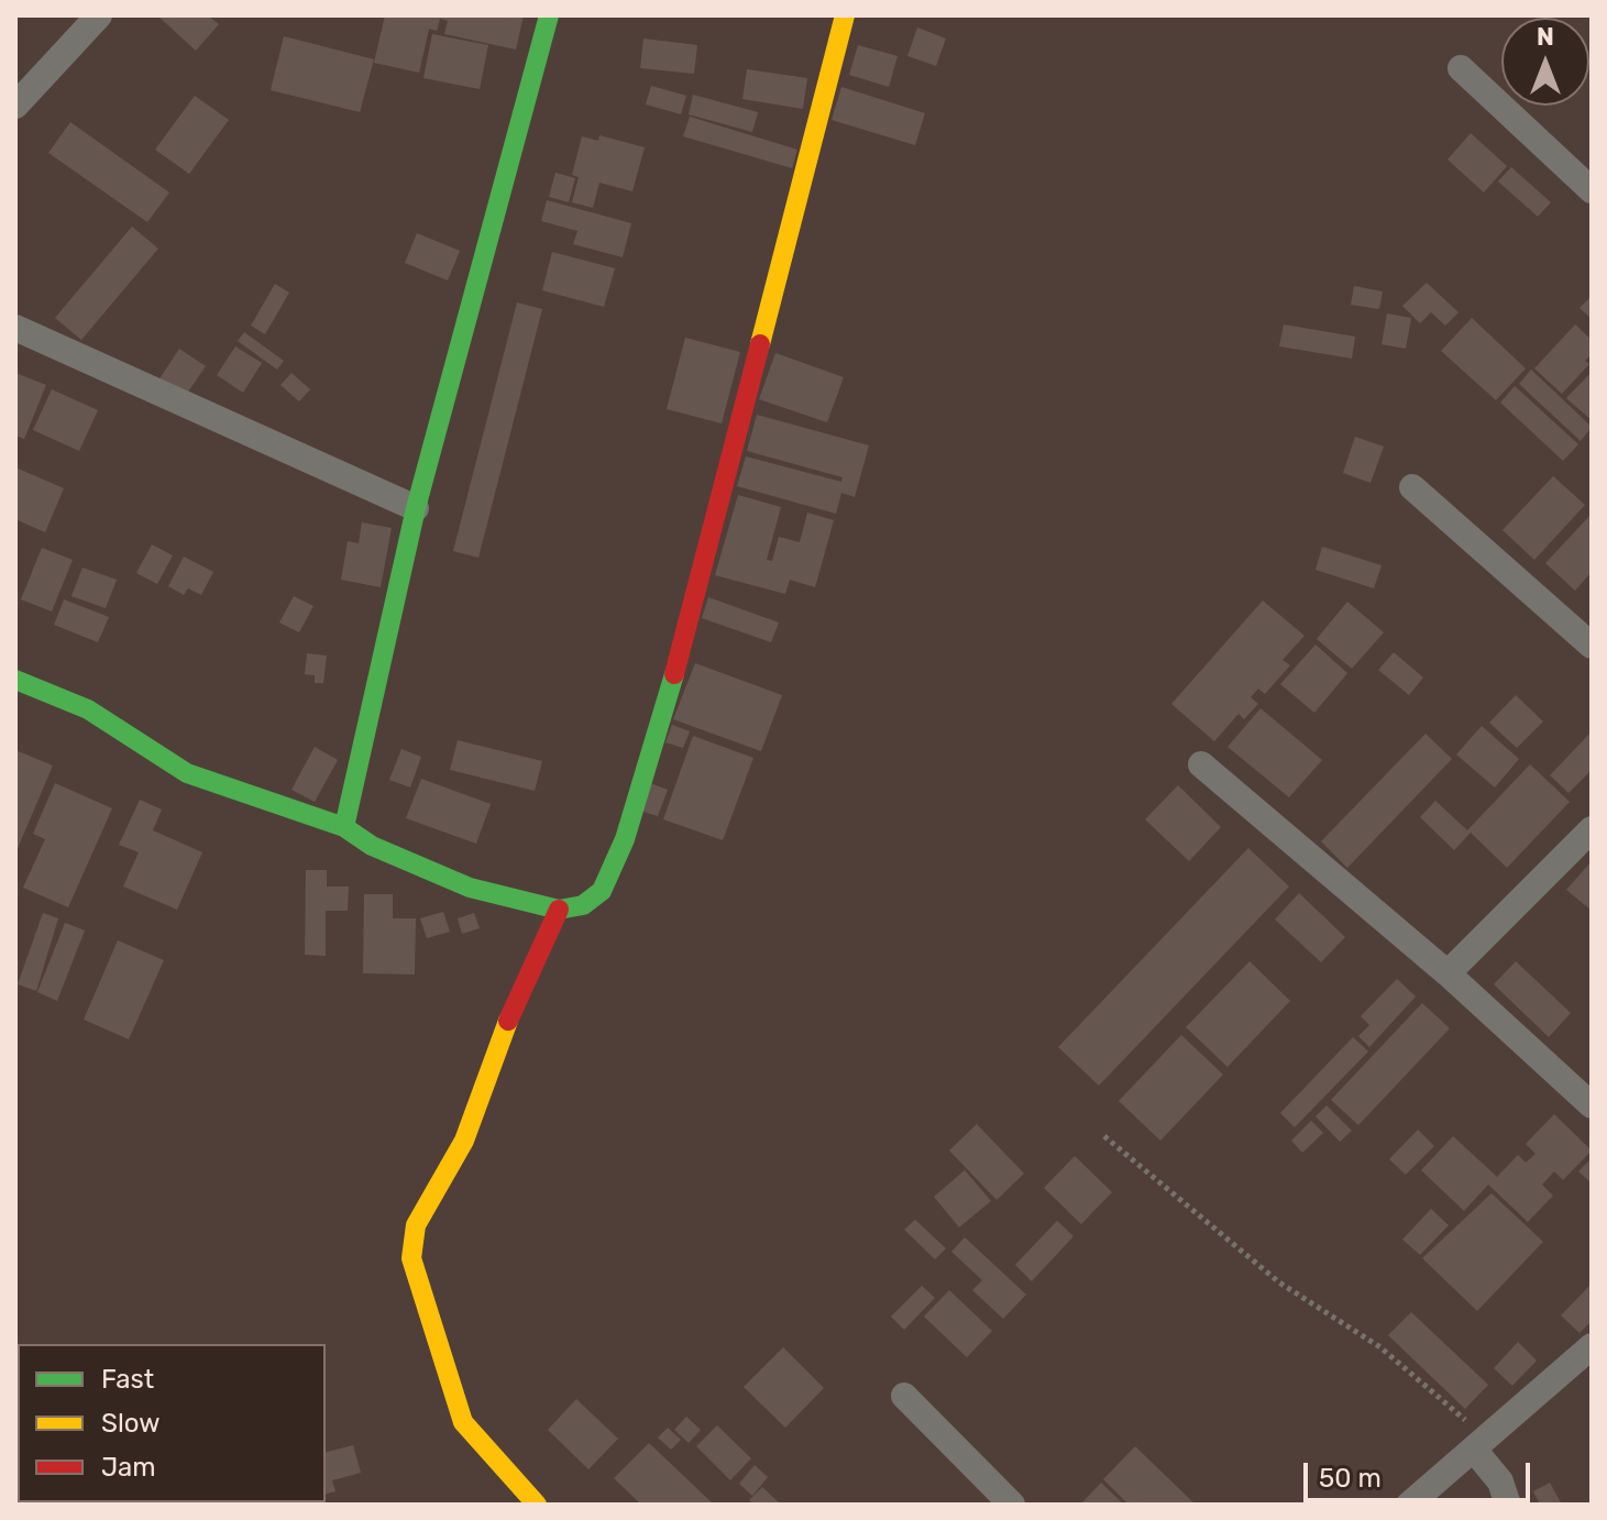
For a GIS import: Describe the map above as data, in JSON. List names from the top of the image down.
{
  "legend": ["Fast", "Slow", "Jam"],
  "scale_bar": "50 m",
  "north": "top"
}
